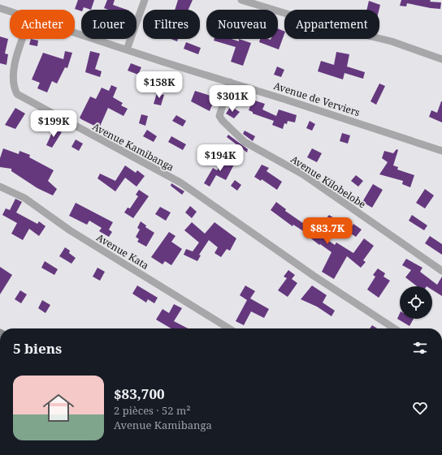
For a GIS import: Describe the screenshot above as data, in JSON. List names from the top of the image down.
{
  "streets": {
    "street": [
      "Avenue de Verviers",
      "Avenue Kamibanga",
      "Avenue Kilobelobe",
      "Avenue Kata"
    ]
  },
  "crossings": [
    ["Avenue de Verviers", "Avenue Kilobelobe"]
  ],
  "page": {
    "chip": [
      "Acheter",
      "Louer",
      "Filtres",
      "Nouveau",
      "Appartement"
    ],
    "price": [
      "$158K",
      "$301K",
      "$199K",
      "$194K",
      "$83.7K"
    ],
    "heading": "5 biens",
    "list": [
      {
        "name": "$83,700",
        "note": "2 pièces · 52 m² · Avenue Kamibanga"
      }
    ]
  }
}
